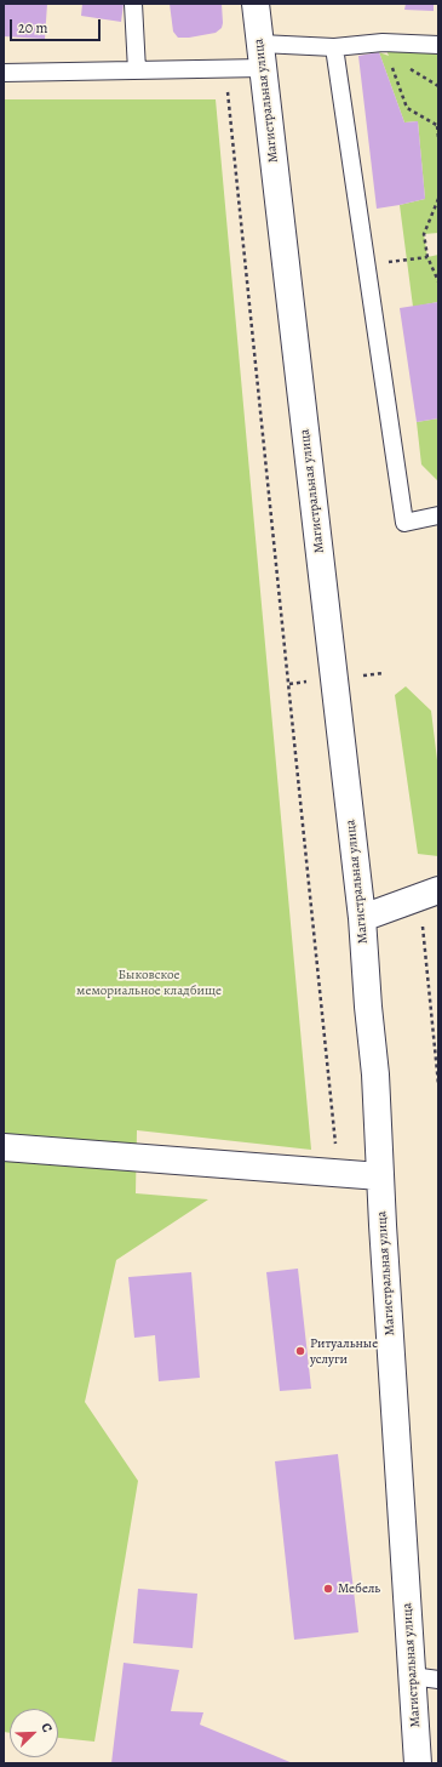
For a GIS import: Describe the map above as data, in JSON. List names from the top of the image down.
{
  "streets": {
    "street": ["Магистральная улица"]
  },
  "parks": ["Быковское мемориальное кладбище"],
  "places": ["Ритуальные услуги", "Мебель"],
  "scale_bar": "20 m",
  "north": "top right"
}
